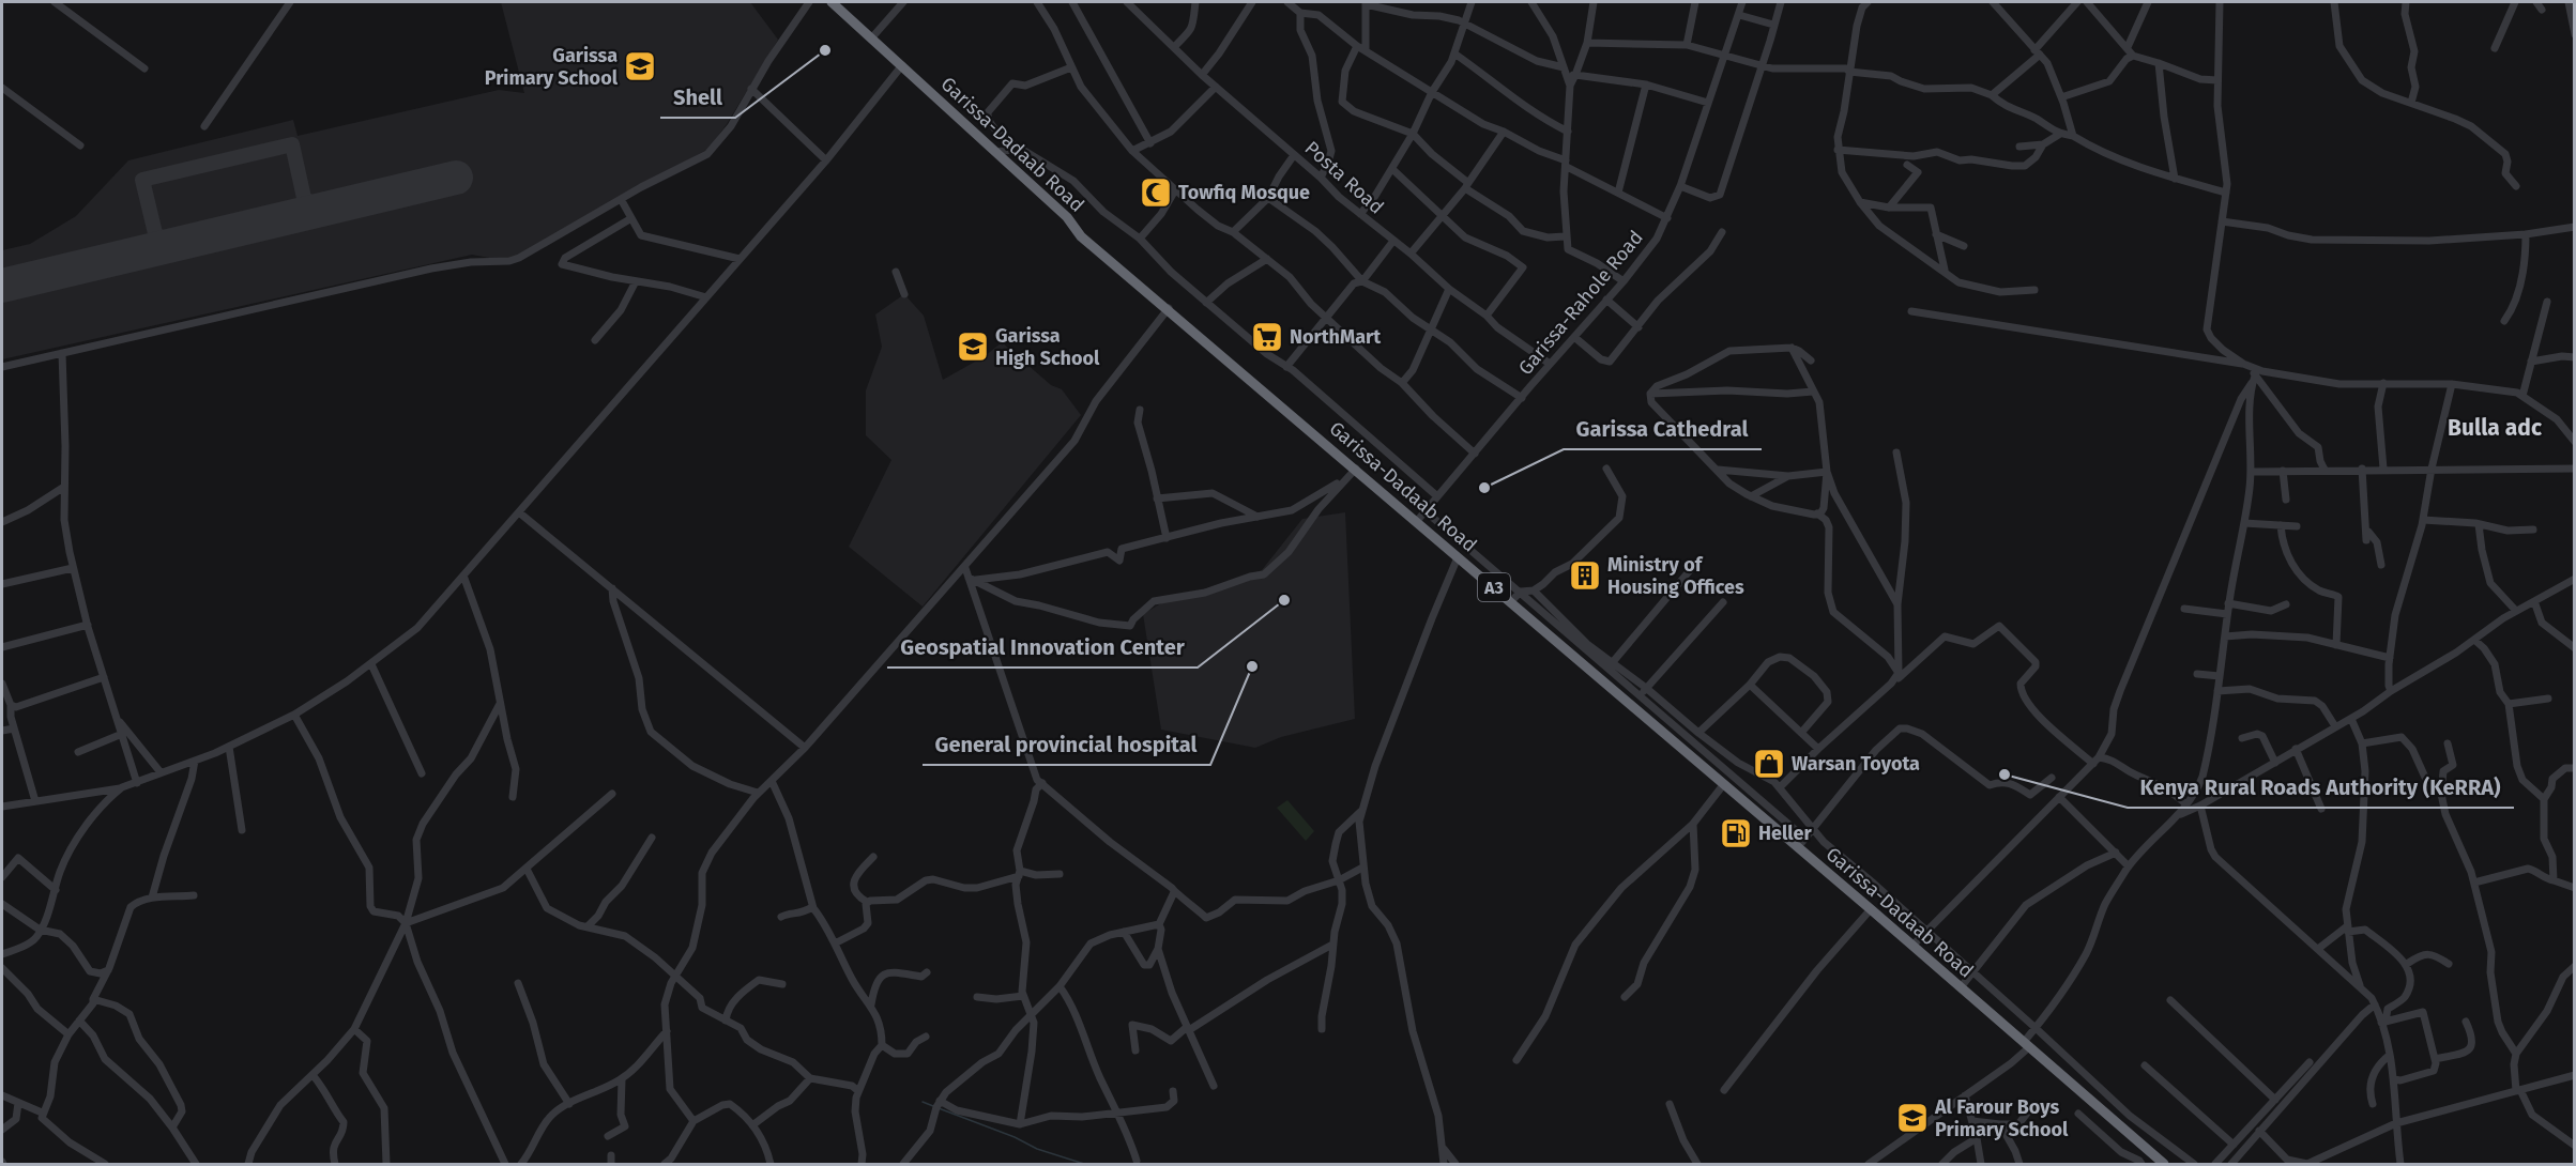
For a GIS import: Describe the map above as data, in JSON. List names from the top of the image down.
{
  "streets": {
    "highway": ["Garissa-Dadaab Road", "A3"],
    "street": ["Posta Road", "Garissa-Rahole Road"]
  },
  "crossings": [
    ["Garissa-Dadaab Road", "Garissa-Rahole Road"],
    ["Posta Road", "Garissa-Rahole Road"]
  ],
  "districts": ["Bulla adc"],
  "places": {
    "other": [
      "Shell",
      "Garissa Cathedral",
      "Geospatial Innovation Center",
      "General provincial hospital",
      "Kenya Rural Roads Authority (KeRRA)"
    ],
    "school or university": ["Garissa Primary School", "Garissa High School", "Al Farour Boys Primary School"],
    "mosque": ["Towfiq Mosque"],
    "supermarket": ["NorthMart"],
    "building": ["Ministry of Housing Offices"],
    "shop": ["Warsan Toyota"],
    "fuel station": ["Heller"]
  }
}
